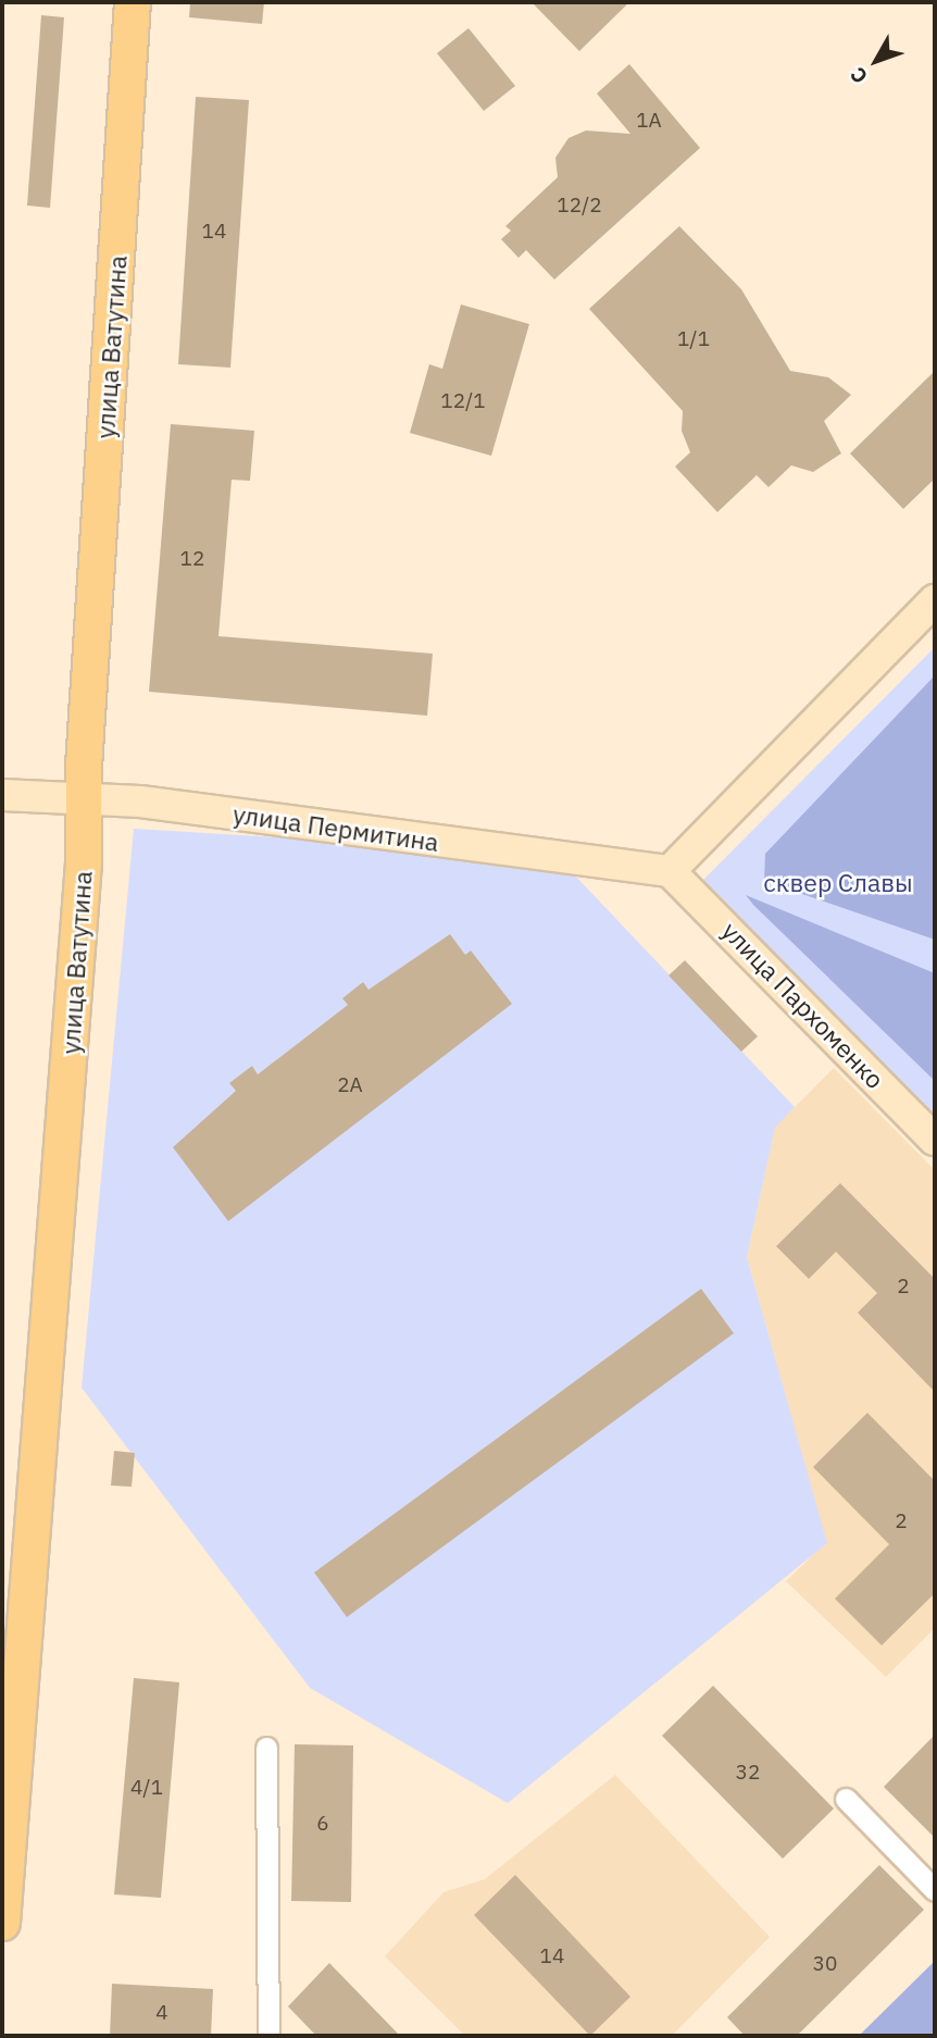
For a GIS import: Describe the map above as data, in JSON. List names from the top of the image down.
{
  "streets": {
    "main road": ["улица Ватутина"],
    "street": ["улица Пермитина", "улица Пархоменко"]
  },
  "crossings": [
    ["улица Ватутина", "улица Пермитина"],
    ["улица Пермитина", "улица Пархоменко"]
  ],
  "parks": ["сквер Славы"],
  "house_numbers": [
    "1А",
    "12/2",
    "14",
    "1/1",
    "12/1",
    "12",
    "2А",
    "2",
    "2",
    "32",
    "4/1",
    "6",
    "14",
    "30",
    "4"
  ],
  "north": "bottom left"
}
